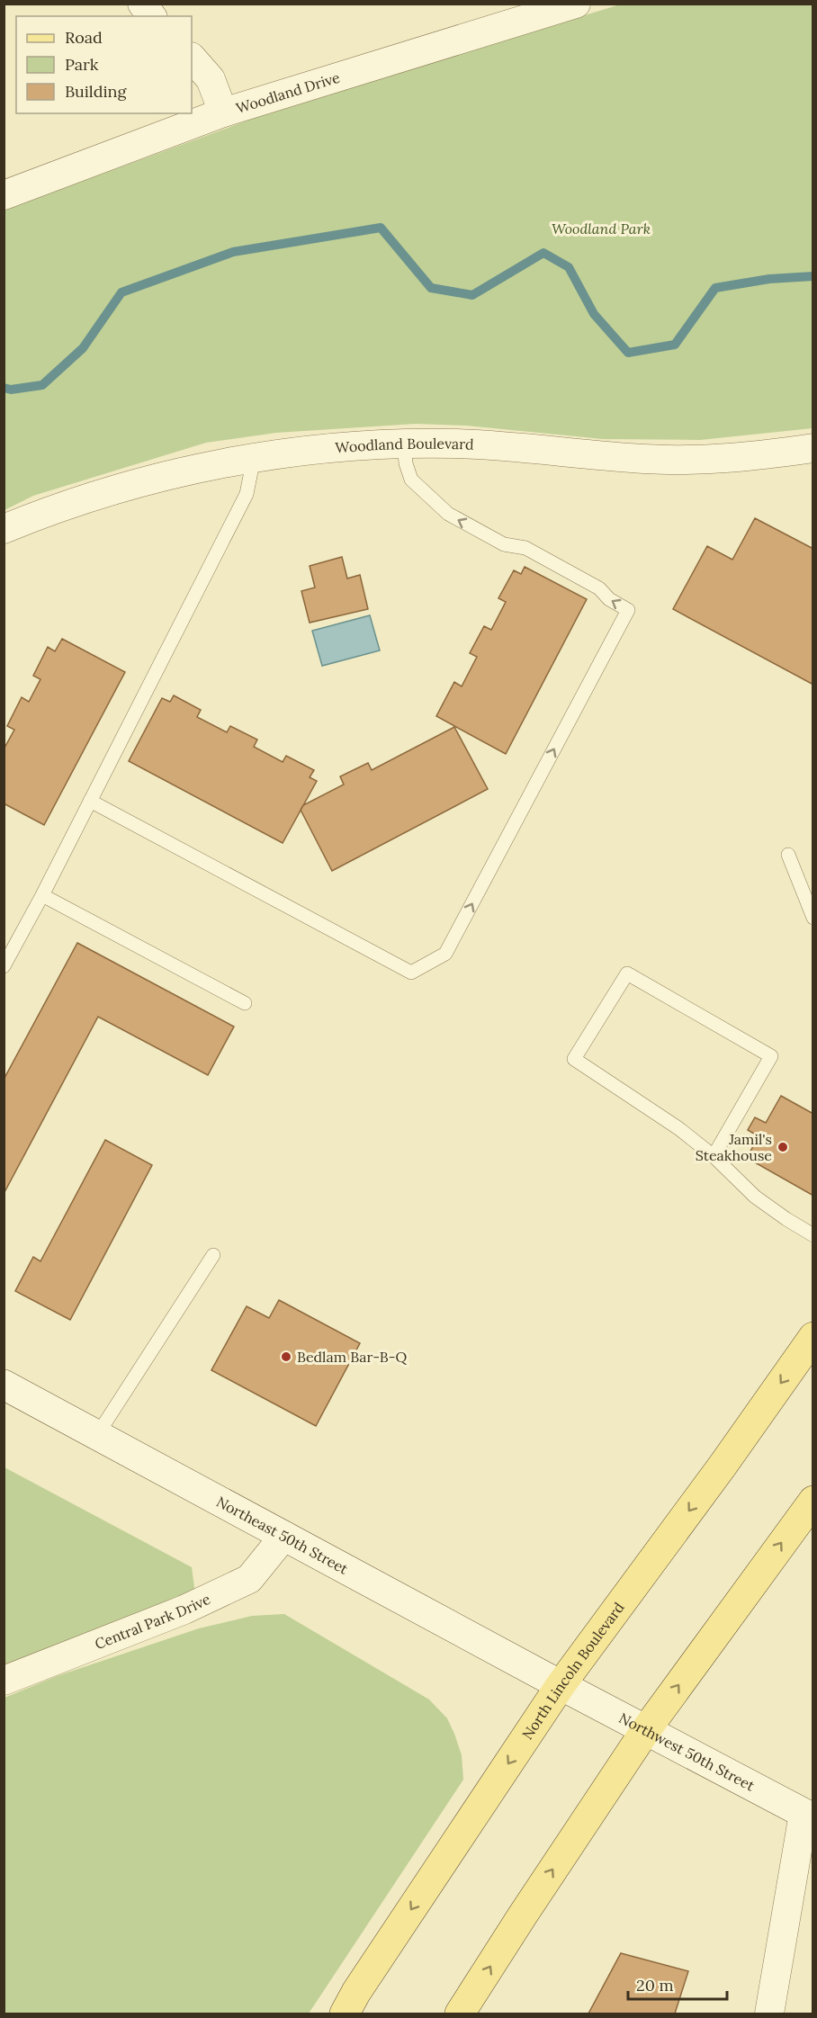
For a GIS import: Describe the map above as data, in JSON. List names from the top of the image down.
{
  "streets": {
    "main road": ["Northeast 50th Street", "North Lincoln Boulevard", "Northwest 50th Street"],
    "street": ["Woodland Drive", "Woodland Boulevard", "Central Park Drive"]
  },
  "crossings": [
    ["Northeast 50th Street", "Central Park Drive"],
    ["Northeast 50th Street", "North Lincoln Boulevard"],
    ["Northeast 50th Street", "Northwest 50th Street"],
    ["North Lincoln Boulevard", "Northwest 50th Street"]
  ],
  "parks": ["Woodland Park"],
  "places": ["Jamil's Steakhouse", "Bedlam Bar-B-Q"],
  "legend": ["Road", "Park", "Building"],
  "scale_bar": "20 m"
}
